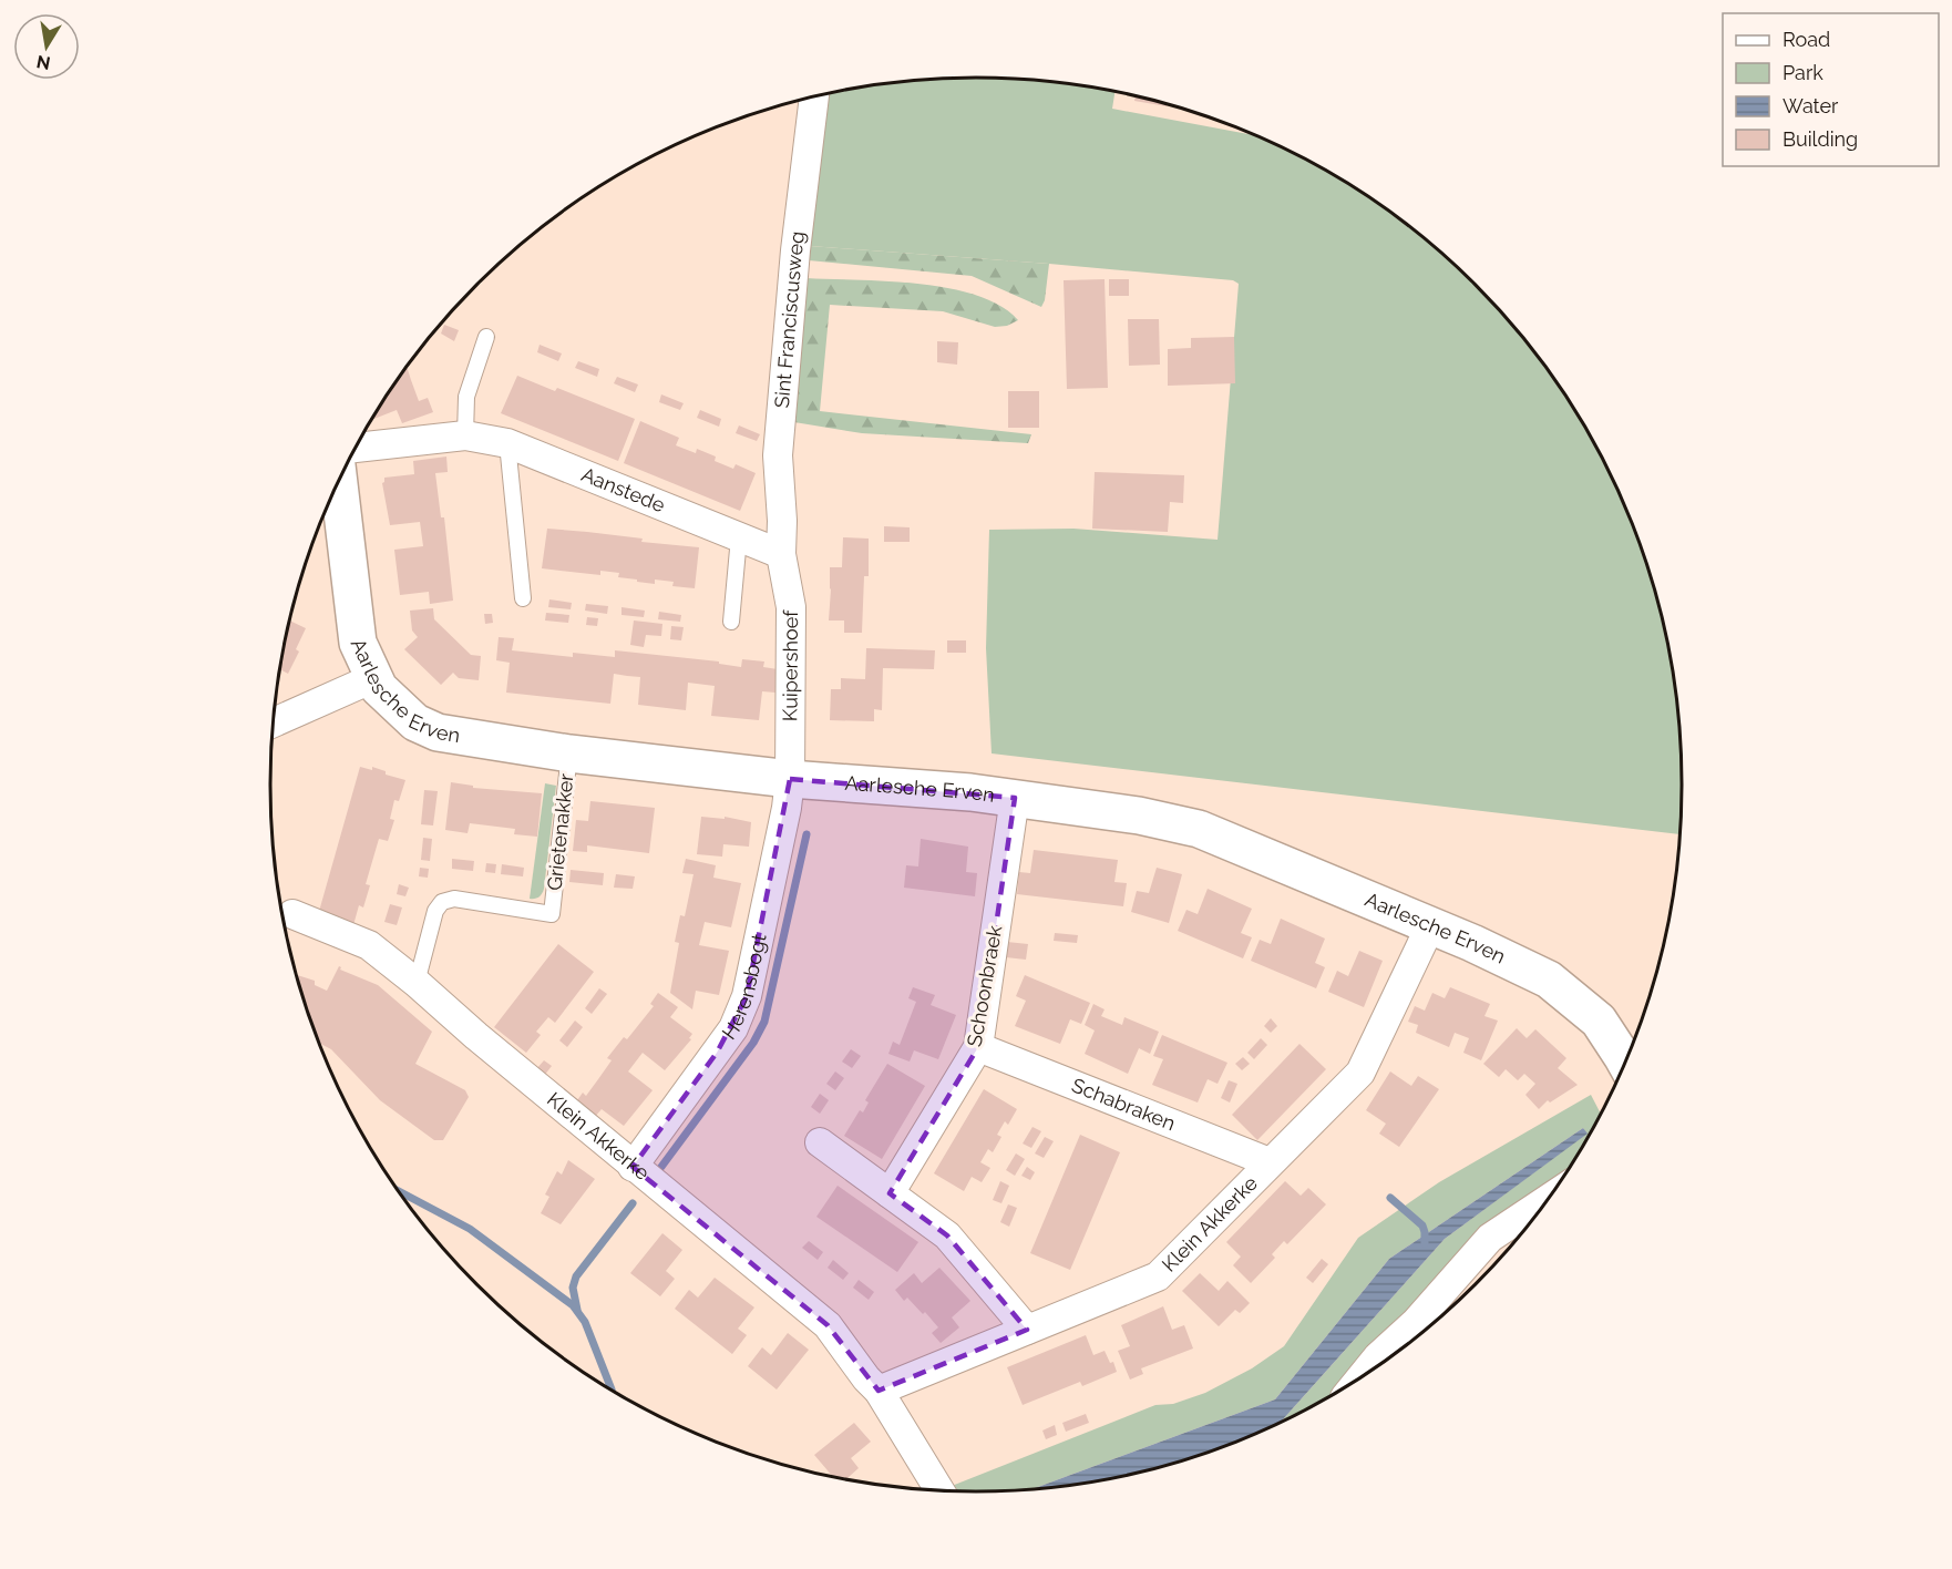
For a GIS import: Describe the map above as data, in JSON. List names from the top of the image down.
{
  "streets": {
    "street": [
      "Sint Franciscusweg",
      "Aanstede",
      "Kuipershoef",
      "Aarlesche Erven",
      "Herensbogt",
      "Schoonbraek",
      "Schabraken",
      "Klein Akkerke"
    ],
    "lane": ["Grietenakker"]
  },
  "crossings": [
    ["Sint Franciscusweg", "Aanstede"],
    ["Sint Franciscusweg", "Kuipershoef"],
    ["Aanstede", "Kuipershoef"],
    ["Kuipershoef", "Aarlesche Erven"],
    ["Kuipershoef", "Herensbogt"],
    ["Aarlesche Erven", "Grietenakker"],
    ["Aarlesche Erven", "Herensbogt"],
    ["Aarlesche Erven", "Schoonbraek"],
    ["Aarlesche Erven", "Klein Akkerke"],
    ["Grietenakker", "Klein Akkerke"],
    ["Herensbogt", "Klein Akkerke"],
    ["Schoonbraek", "Schabraken"],
    ["Schabraken", "Klein Akkerke"]
  ],
  "legend": [
    "Road",
    "Park",
    "Water",
    "Building"
  ],
  "north": "bottom"
}
